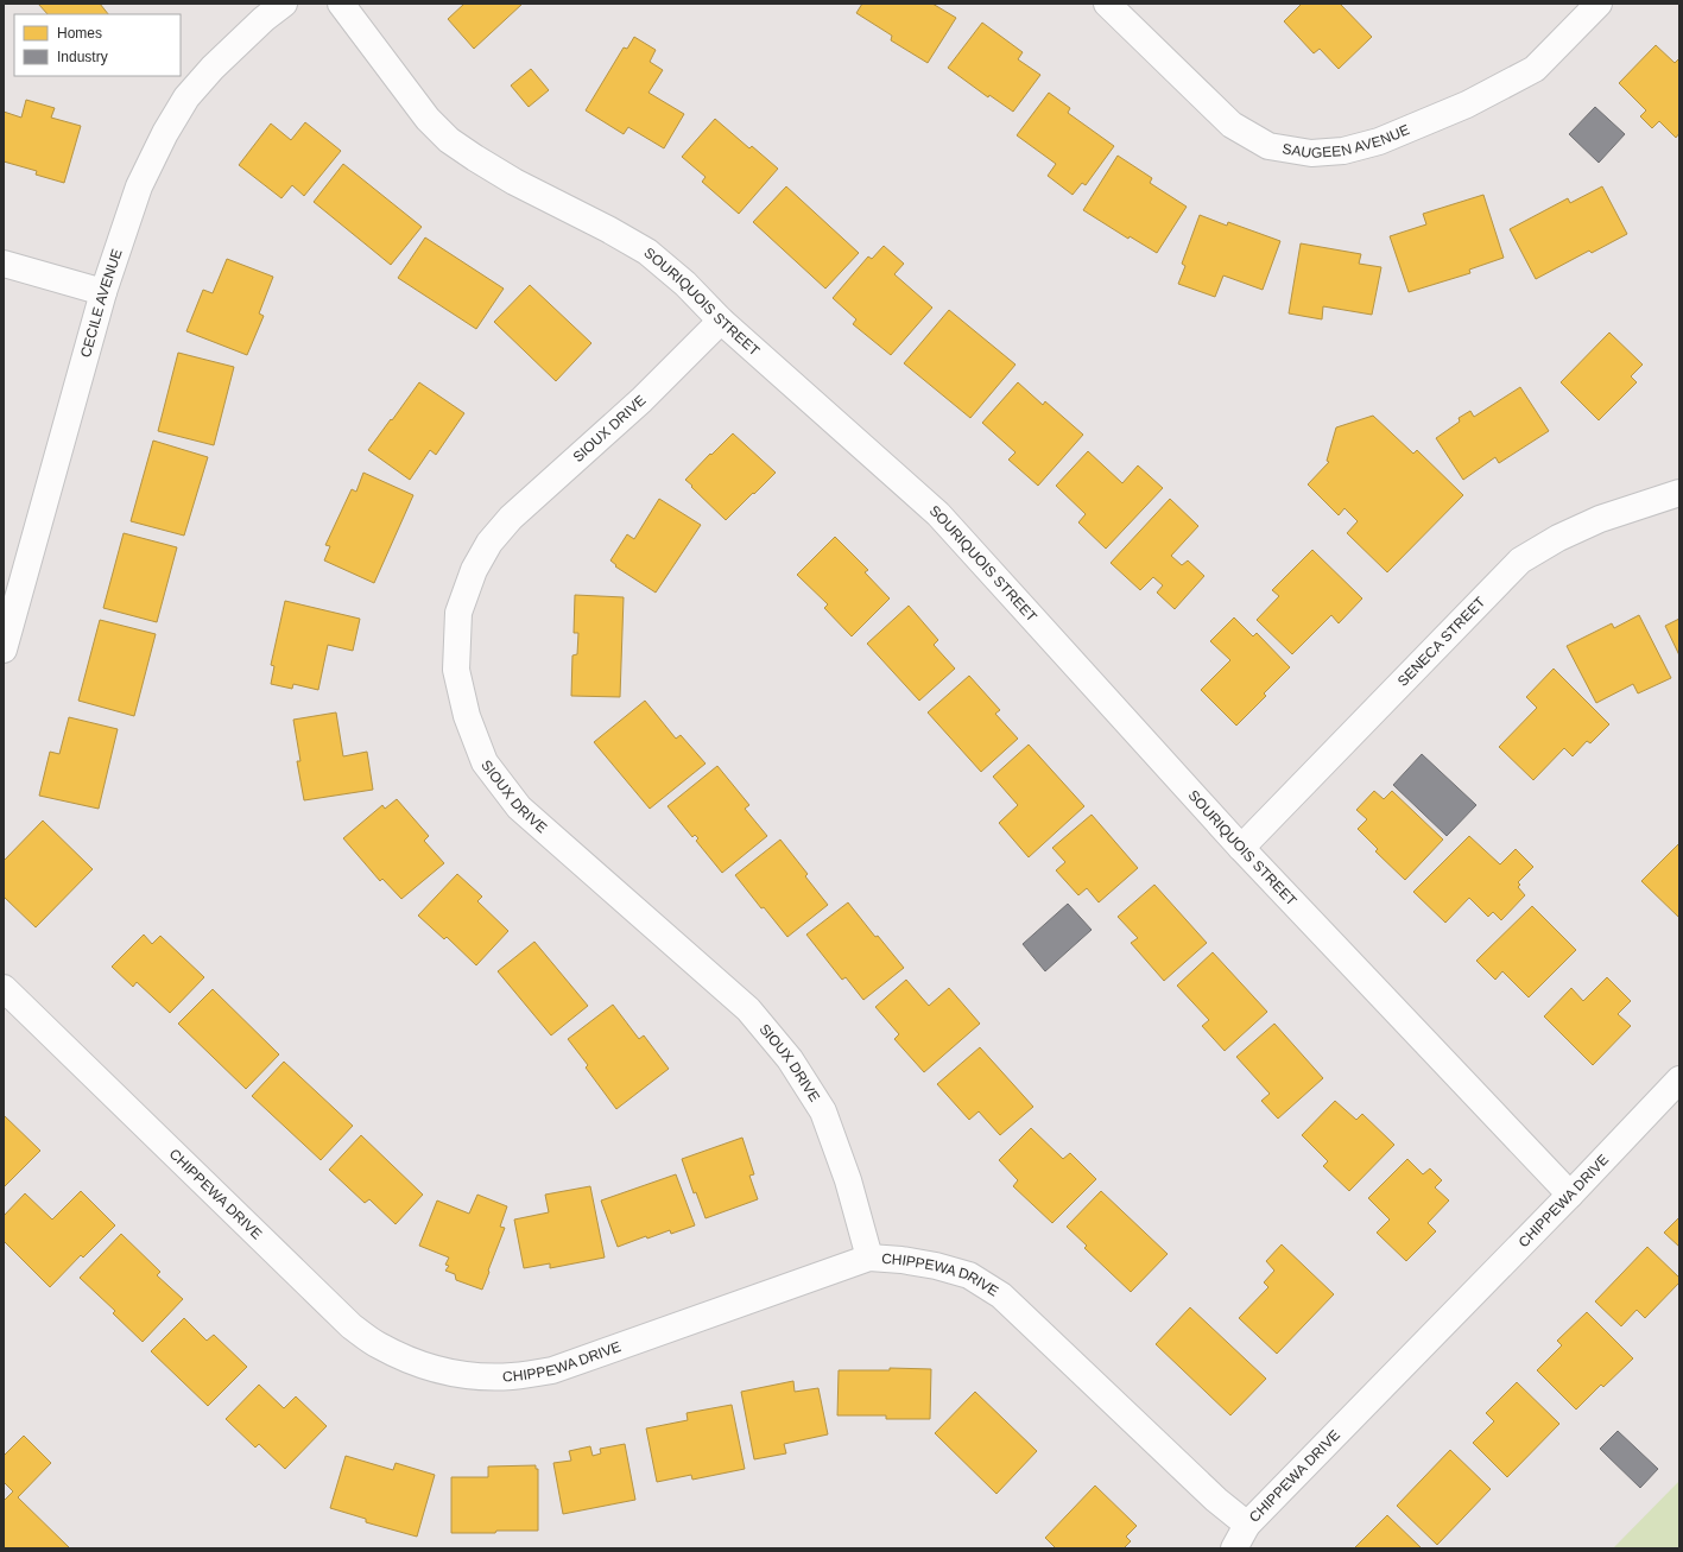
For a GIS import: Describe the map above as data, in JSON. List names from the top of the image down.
{
  "streets": {
    "street": [
      "SAUGEEN AVENUE",
      "SOURIQUOIS STREET",
      "CECILE AVENUE",
      "SIOUX DRIVE",
      "SENECA STREET",
      "CHIPPEWA DRIVE"
    ]
  },
  "crossings": [
    ["SOURIQUOIS STREET", "SIOUX DRIVE"],
    ["SOURIQUOIS STREET", "SENECA STREET"],
    ["SOURIQUOIS STREET", "CHIPPEWA DRIVE"],
    ["SIOUX DRIVE", "CHIPPEWA DRIVE"]
  ],
  "legend": ["Homes", "Industry"]
}
